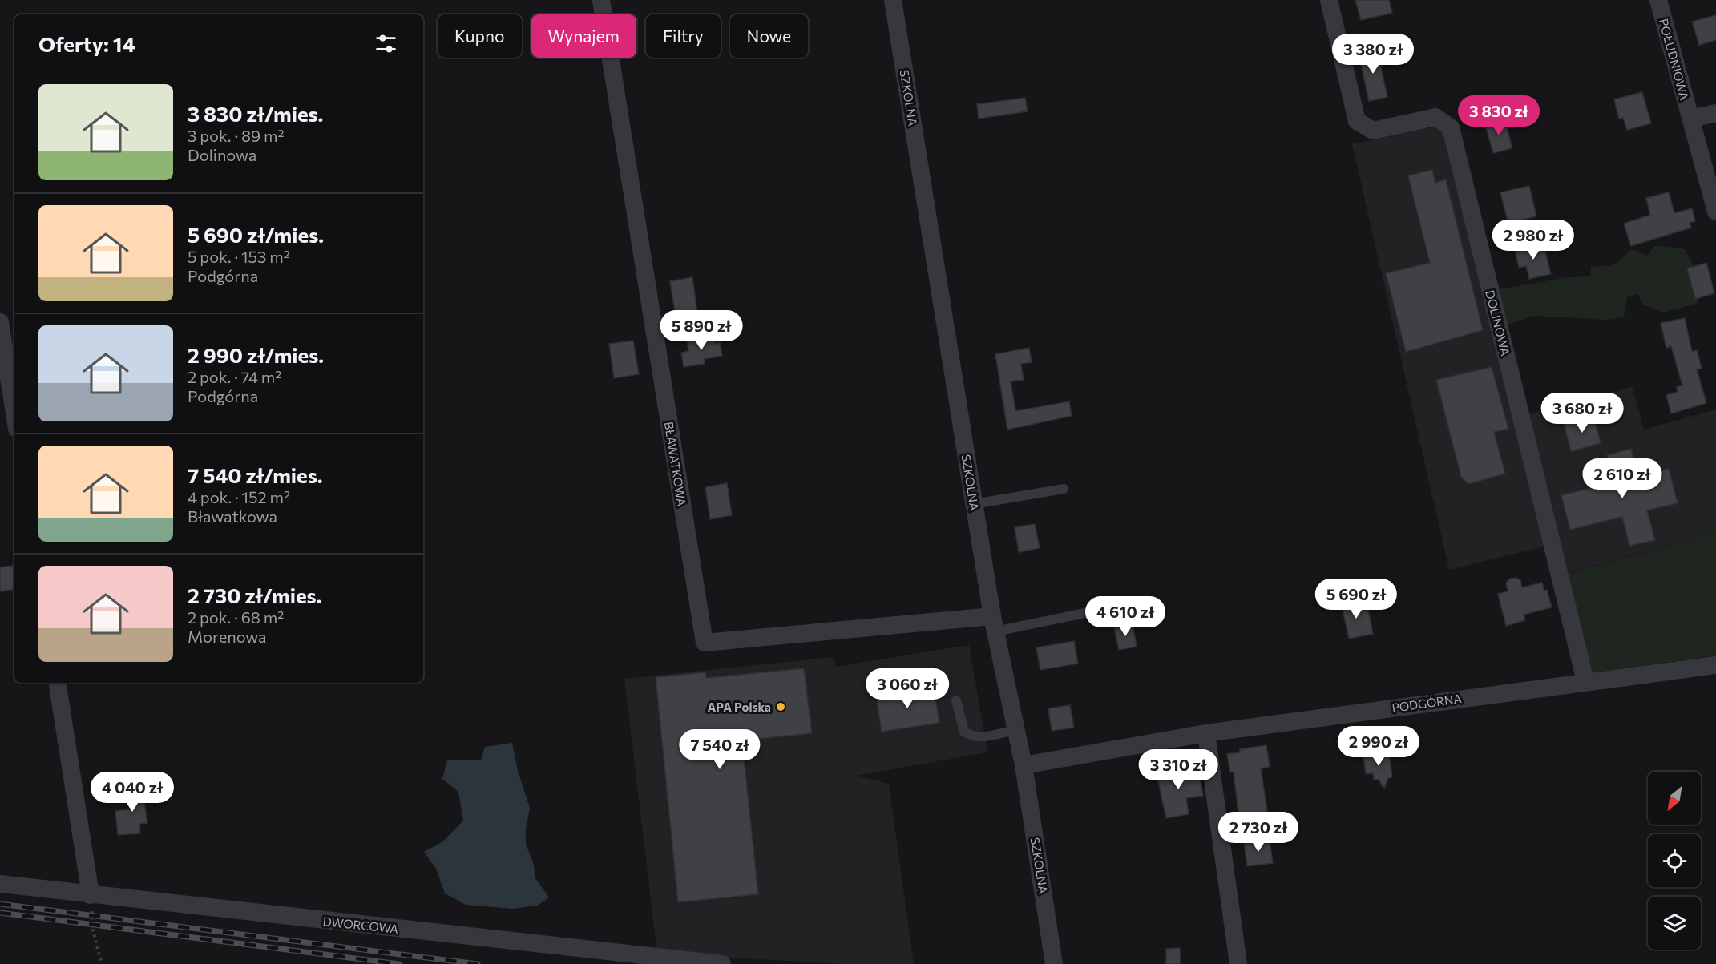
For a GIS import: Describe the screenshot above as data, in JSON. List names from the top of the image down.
{
  "streets": {
    "street": [
      "POŁUDNIOWA",
      "SZKOLNA",
      "DOLINOWA",
      "BŁAWATKOWA",
      "PODGÓRNA",
      "DWORCOWA"
    ]
  },
  "crossings": [
    ["SZKOLNA", "BŁAWATKOWA"],
    ["SZKOLNA", "PODGÓRNA"],
    ["DOLINOWA", "PODGÓRNA"]
  ],
  "places": ["APA Polska"],
  "north": "bottom left",
  "page": {
    "chip": [
      "Kupno",
      "Wynajem",
      "Filtry",
      "Nowe"
    ],
    "heading": "Oferty: 14",
    "price": [
      "3 380 zł",
      "3 830 zł",
      "2 980 zł",
      "5 890 zł",
      "3 680 zł",
      "2 610 zł",
      "5 690 zł",
      "4 610 zł",
      "3 060 zł",
      "2 990 zł",
      "7 540 zł",
      "3 310 zł",
      "4 040 zł",
      "2 730 zł"
    ],
    "list": [
      {
        "name": "3 830 zł/mies.",
        "note": "3 pok. · 89 m² · Dolinowa"
      },
      {
        "name": "5 690 zł/mies.",
        "note": "5 pok. · 153 m² · Podgórna"
      },
      {
        "name": "2 990 zł/mies.",
        "note": "2 pok. · 74 m² · Podgórna"
      },
      {
        "name": "7 540 zł/mies.",
        "note": "4 pok. · 152 m² · Bławatkowa"
      },
      {
        "name": "2 730 zł/mies.",
        "note": "2 pok. · 68 m² · Morenowa"
      }
    ]
  }
}
